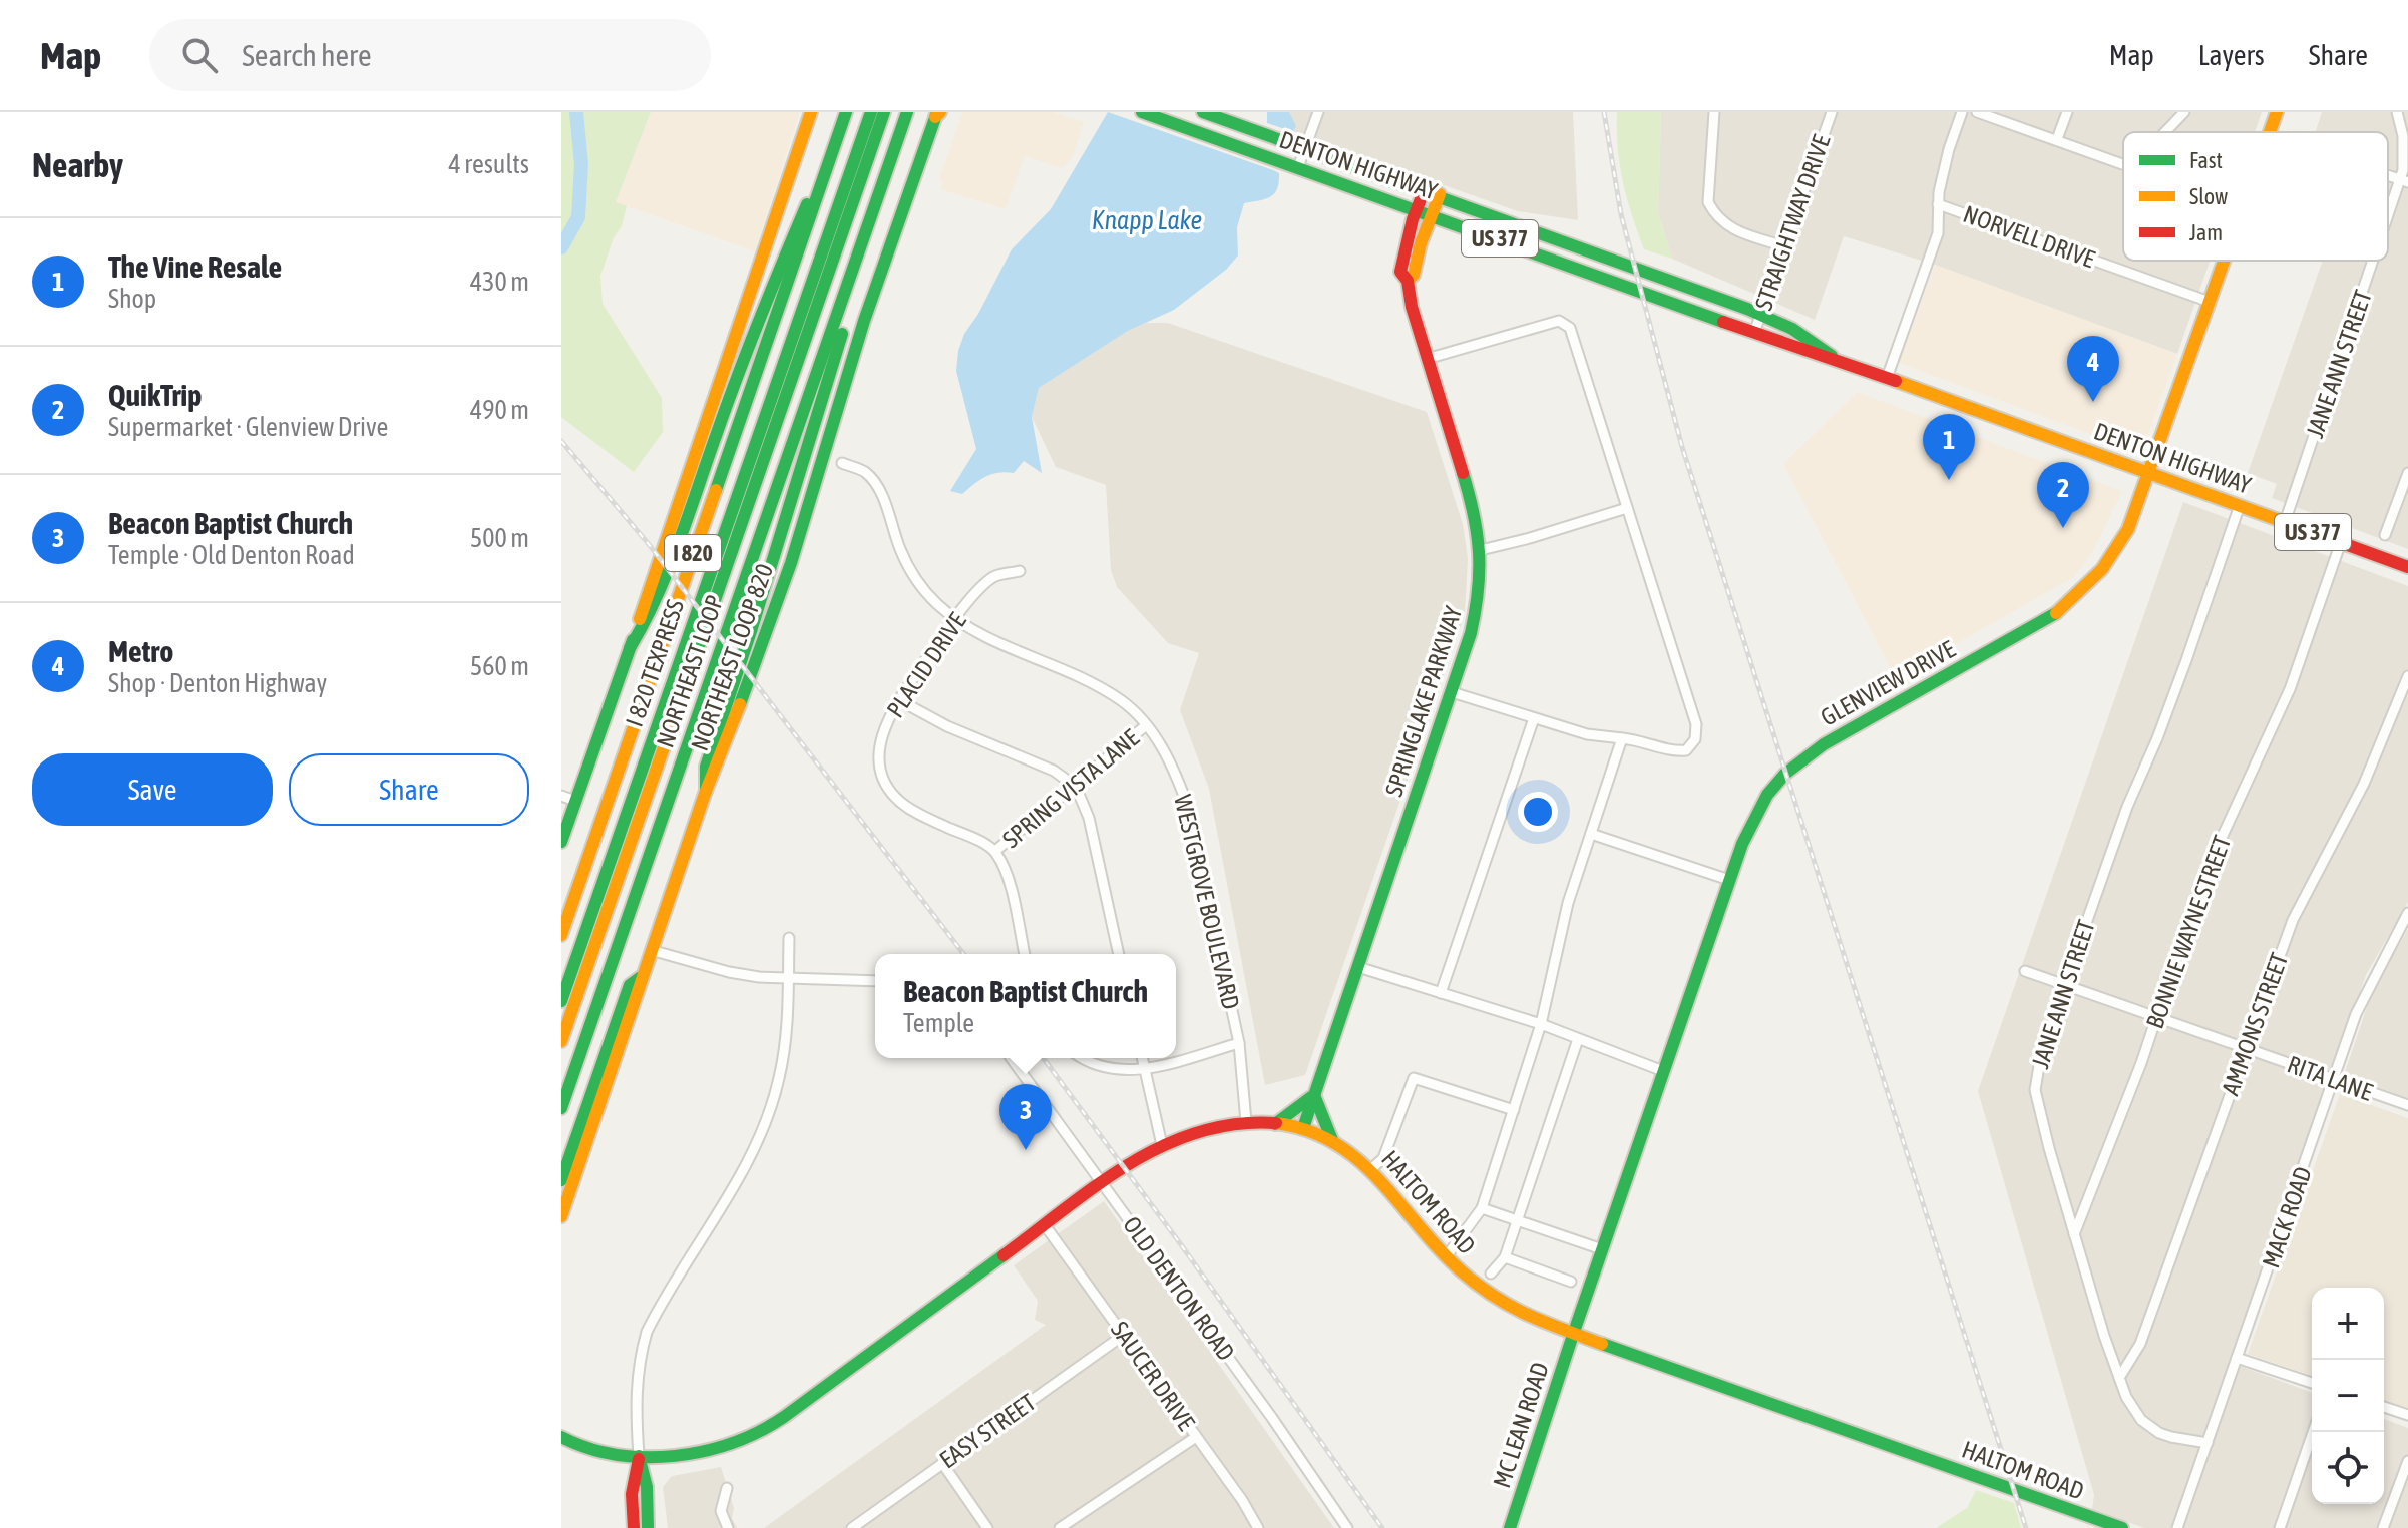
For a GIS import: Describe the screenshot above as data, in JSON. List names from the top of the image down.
{
  "streets": {
    "main road": [
      "DENTON HIGHWAY",
      "US 377",
      "I 820",
      "NORTHEAST LOOP 820",
      "I 820 TEXPRESS",
      "NORTHEAST LOOP",
      "GLENVIEW DRIVE",
      "SPRINGLAKE PARKWAY",
      "HALTOM ROAD",
      "MC LEAN ROAD"
    ],
    "street": [
      "STRAIGHTWAY DRIVE",
      "NORVELL DRIVE",
      "JANE ANN STREET",
      "PLACID DRIVE",
      "SPRING VISTA LANE",
      "WESTGROVE BOULEVARD",
      "BONNIE WAYNE STREET",
      "AMMONS STREET",
      "RITA LANE",
      "MACK ROAD",
      "OLD DENTON ROAD",
      "SAUCER DRIVE",
      "EASY STREET"
    ]
  },
  "crossings": [
    ["DENTON HIGHWAY", "STRAIGHTWAY DRIVE"],
    ["DENTON HIGHWAY", "JANE ANN STREET"],
    ["DENTON HIGHWAY", "GLENVIEW DRIVE"],
    ["DENTON HIGHWAY", "SPRINGLAKE PARKWAY"],
    ["DENTON HIGHWAY", "BONNIE WAYNE STREET"],
    ["NORVELL DRIVE", "GLENVIEW DRIVE"],
    ["JANE ANN STREET", "BONNIE WAYNE STREET"],
    ["JANE ANN STREET", "AMMONS STREET"],
    ["JANE ANN STREET", "RITA LANE"],
    ["JANE ANN STREET", "MACK ROAD"],
    ["PLACID DRIVE", "SPRING VISTA LANE"],
    ["PLACID DRIVE", "WESTGROVE BOULEVARD"],
    ["GLENVIEW DRIVE", "HALTOM ROAD"],
    ["GLENVIEW DRIVE", "MC LEAN ROAD"],
    ["SPRINGLAKE PARKWAY", "HALTOM ROAD"],
    ["SPRING VISTA LANE", "WESTGROVE BOULEVARD"],
    ["WESTGROVE BOULEVARD", "HALTOM ROAD"],
    ["BONNIE WAYNE STREET", "RITA LANE"],
    ["AMMONS STREET", "RITA LANE"],
    ["RITA LANE", "MACK ROAD"],
    ["HALTOM ROAD", "OLD DENTON ROAD"],
    ["HALTOM ROAD", "SAUCER DRIVE"],
    ["HALTOM ROAD", "MC LEAN ROAD"],
    ["SAUCER DRIVE", "EASY STREET"]
  ],
  "water": ["Knapp Lake"],
  "legend": ["Fast", "Slow", "Jam"],
  "page": {
    "header": "Map",
    "search": "Search here",
    "nav": ["Map", "Layers", "Share"],
    "heading": ["Nearby", "4 results"],
    "list": [
      {
        "mark": "1",
        "name": "The Vine Resale",
        "note": "Shop",
        "value": "430 m"
      },
      {
        "mark": "2",
        "name": "QuikTrip",
        "note": "Supermarket · Glenview Drive",
        "value": "490 m"
      },
      {
        "mark": "3",
        "name": "Beacon Baptist Church",
        "note": "Temple · Old Denton Road",
        "value": "500 m"
      },
      {
        "mark": "4",
        "name": "Metro",
        "note": "Shop · Denton Highway",
        "value": "560 m"
      }
    ],
    "pins": [
      "4",
      "1",
      "2",
      "3"
    ],
    "buttons": ["Save", "Share"],
    "popup": ["Beacon Baptist Church", "Temple"],
    "map_buttons": ["+", "−"]
  }
}
